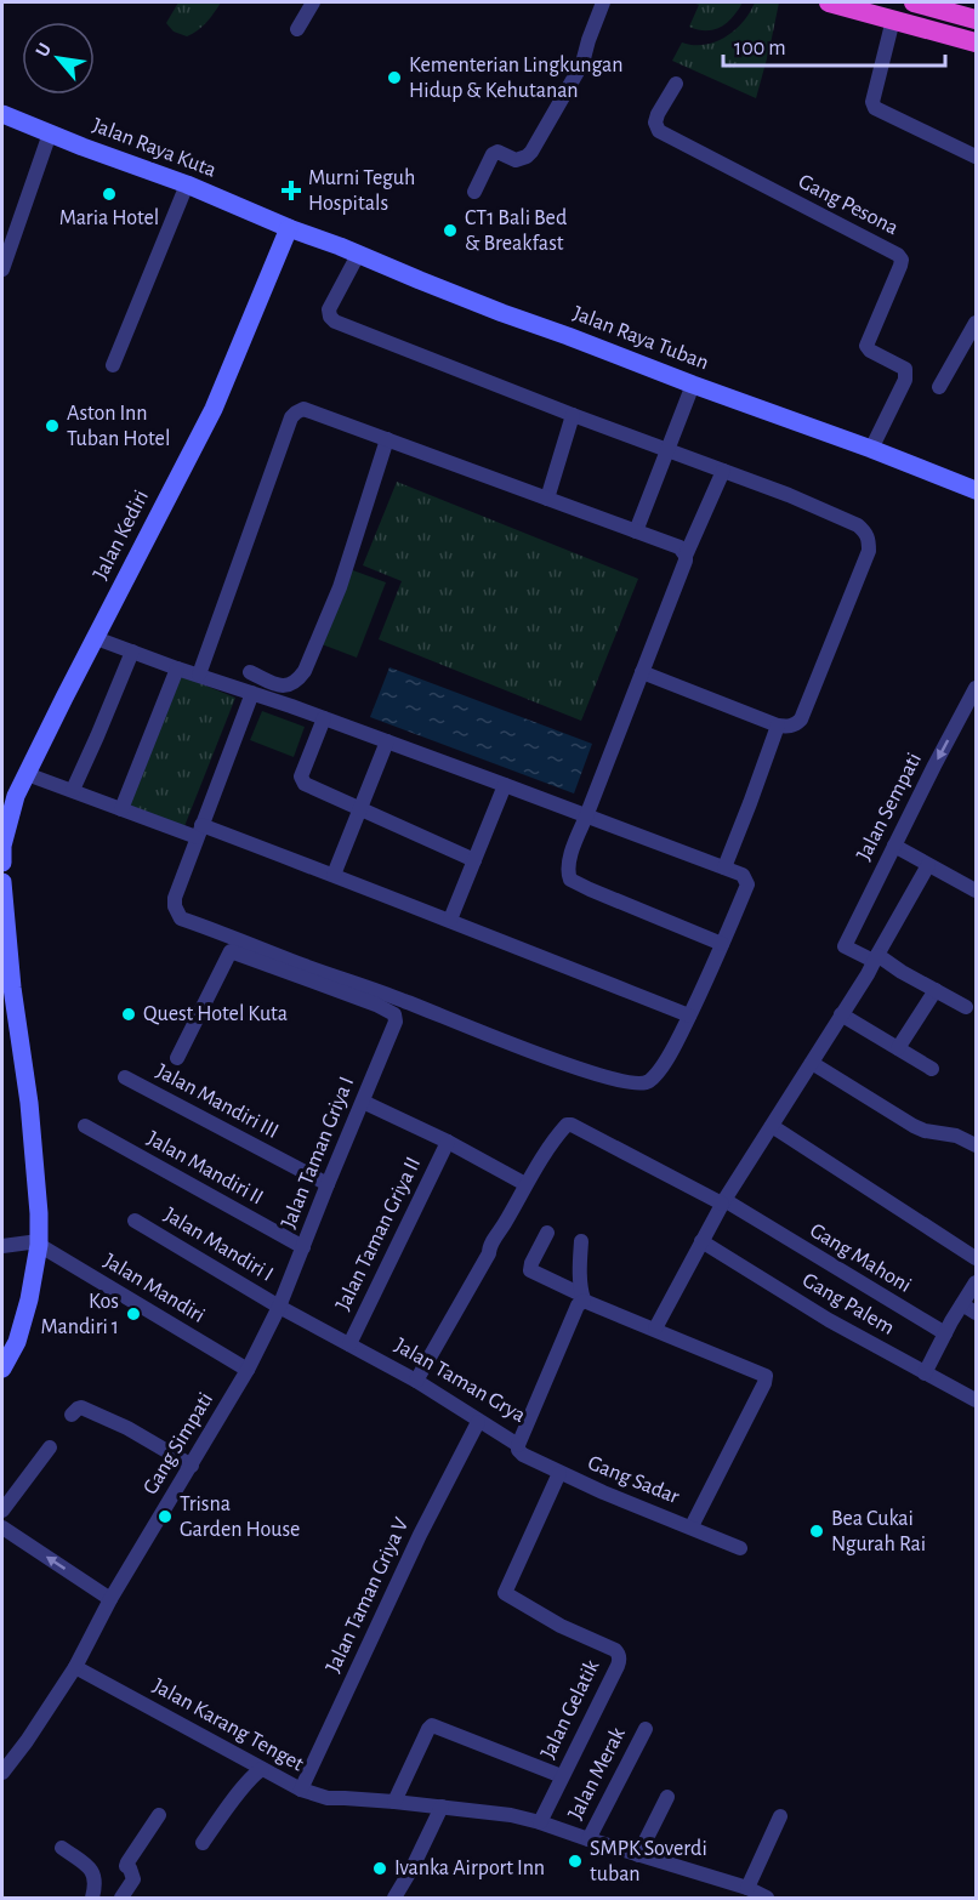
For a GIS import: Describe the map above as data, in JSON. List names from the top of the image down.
{
  "streets": {
    "main road": ["Jalan Raya Kuta", "Jalan Raya Tuban", "Jalan Kediri"],
    "street": [
      "Gang Pesona",
      "Jalan Sempati",
      "Jalan Mandiri III",
      "Jalan Taman Griya I",
      "Jalan Mandiri II",
      "Jalan Taman Griya II",
      "Jalan Mandiri I",
      "Gang Mahoni",
      "Jalan Mandiri",
      "Gang Palem",
      "Jalan Taman Grya",
      "Gang Simpati",
      "Gang Sadar",
      "Jalan Taman Griya V",
      "Jalan Gelatik",
      "Jalan Karang Tenget",
      "Jalan Merak"
    ]
  },
  "crossings": [
    ["Jalan Raya Kuta", "Jalan Raya Tuban"],
    ["Jalan Raya Kuta", "Jalan Kediri"],
    ["Gang Pesona", "Jalan Raya Tuban"],
    ["Jalan Raya Tuban", "Jalan Kediri"],
    ["Jalan Mandiri III", "Jalan Taman Griya I"],
    ["Jalan Taman Griya I", "Jalan Mandiri II"],
    ["Jalan Taman Griya I", "Jalan Mandiri I"],
    ["Jalan Taman Griya I", "Jalan Taman Grya"],
    ["Jalan Taman Griya I", "Gang Simpati"],
    ["Jalan Taman Griya II", "Jalan Taman Grya"],
    ["Jalan Mandiri I", "Jalan Taman Grya"],
    ["Jalan Mandiri I", "Gang Simpati"],
    ["Jalan Mandiri", "Gang Simpati"],
    ["Jalan Taman Grya", "Gang Simpati"],
    ["Jalan Taman Grya", "Gang Sadar"],
    ["Jalan Taman Grya", "Jalan Taman Griya V"],
    ["Gang Sadar", "Jalan Gelatik"],
    ["Jalan Taman Griya V", "Jalan Karang Tenget"],
    ["Jalan Gelatik", "Jalan Karang Tenget"],
    ["Jalan Karang Tenget", "Jalan Merak"]
  ],
  "one_way": ["Jalan Sempati"],
  "places": {
    "other": [
      "Kementerian Lingkungan Hidup & Kehutanan",
      "Maria Hotel",
      "CT1 Bali Bed & Breakfast",
      "Aston Inn Tuban Hotel",
      "Quest Hotel Kuta",
      "Kos Mandiri 1",
      "Trisna Garden House",
      "Bea Cukai Ngurah Rai",
      "SMPK Soverdi tuban",
      "Ivanka Airport Inn"
    ],
    "health": ["Murni Teguh Hospitals"]
  },
  "scale_bar": "100 m",
  "north": "top left"
}
